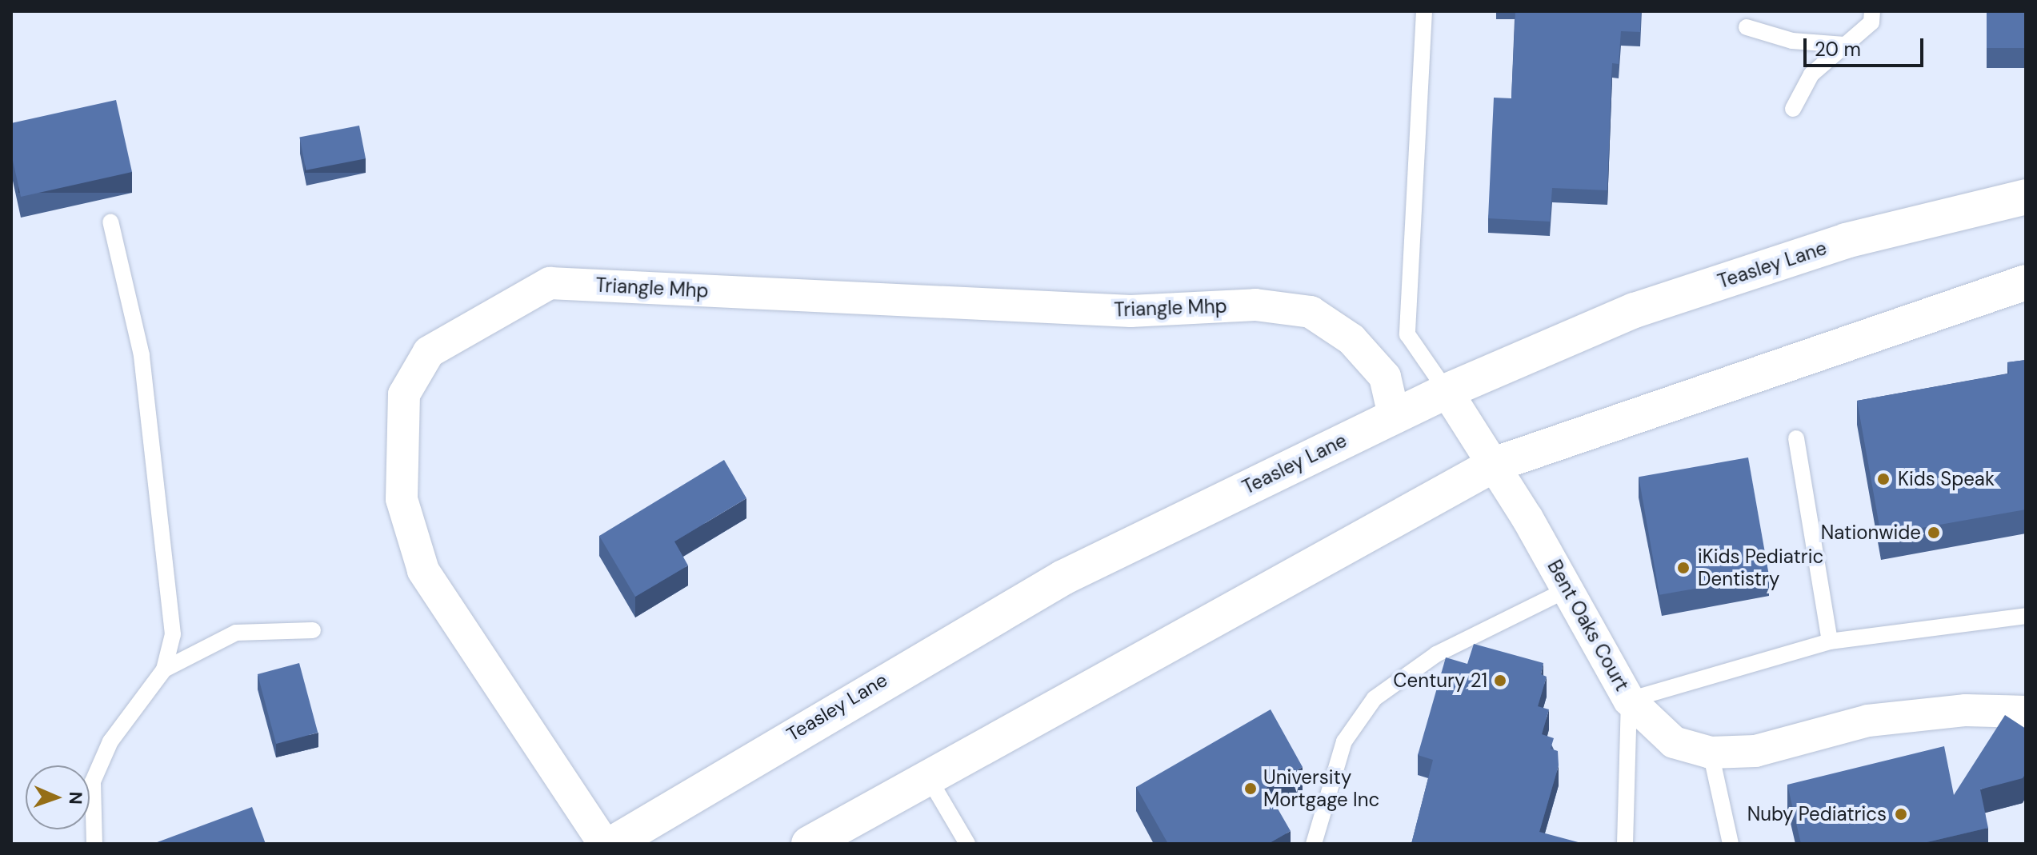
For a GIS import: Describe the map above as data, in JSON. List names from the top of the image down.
{
  "streets": {
    "main road": ["Teasley Lane"],
    "street": ["Triangle Mhp", "Bent Oaks Court"]
  },
  "crossings": [
    ["Teasley Lane", "Triangle Mhp"],
    ["Teasley Lane", "Bent Oaks Court"]
  ],
  "places": [
    "Kids Speak",
    "Nationwide",
    "iKids Pediatric Dentistry",
    "Century 21",
    "University Mortgage Inc",
    "Nuby Pediatrics"
  ],
  "scale_bar": "20 m",
  "north": "right"
}
